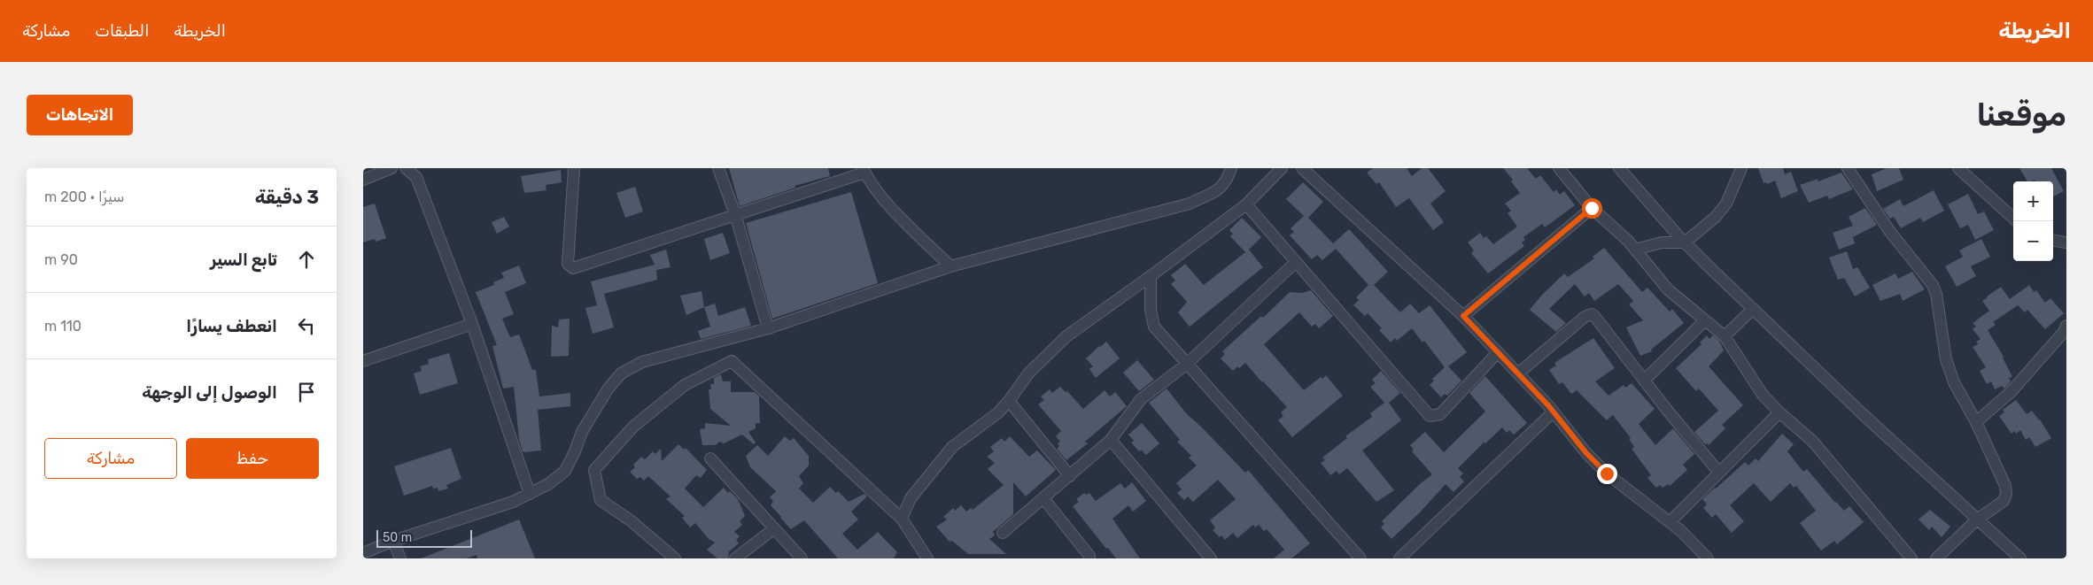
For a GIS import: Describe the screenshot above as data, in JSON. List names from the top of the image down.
{
  "scale_bar": "50 m",
  "page": {
    "header": "الخريطة",
    "nav": ["الخريطة", "الطبقات", "مشاركة"],
    "buttons": [
      "الاتجاهات",
      ["حفظ", "مشاركة"]
    ],
    "title": "موقعنا",
    "heading": ["3 دقيقة", "سيرًا · 200 m"],
    "map_buttons": ["+", "−"],
    "list": [
      ["تابع السير", "90 m"],
      ["انعطف يسارًا", "110 m"],
      "الوصول إلى الوجهة"
    ],
    "scale": "50 m"
  }
}
